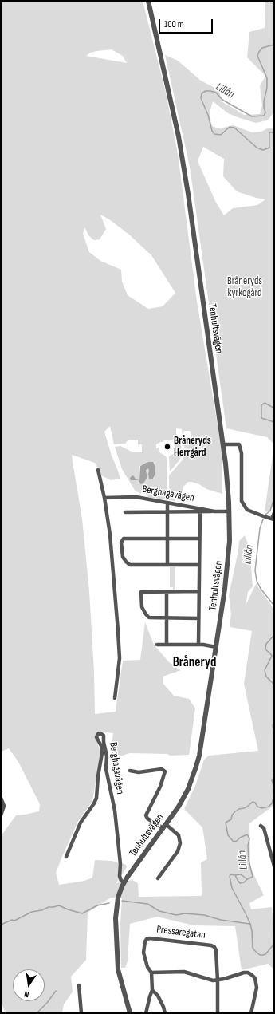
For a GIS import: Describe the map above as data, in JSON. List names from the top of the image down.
{
  "streets": {
    "street": ["Tenhultsvägen", "Berghagavägen", "Pressaregatan"]
  },
  "crossings": [
    ["Tenhultsvägen", "Berghagavägen"]
  ],
  "districts": ["Bråneryd"],
  "water": ["Lillån"],
  "parks": ["Bråneryds kyrkogård"],
  "places": ["Bråneryds Herrgård"],
  "scale_bar": "100 m",
  "north": "bottom"
}
